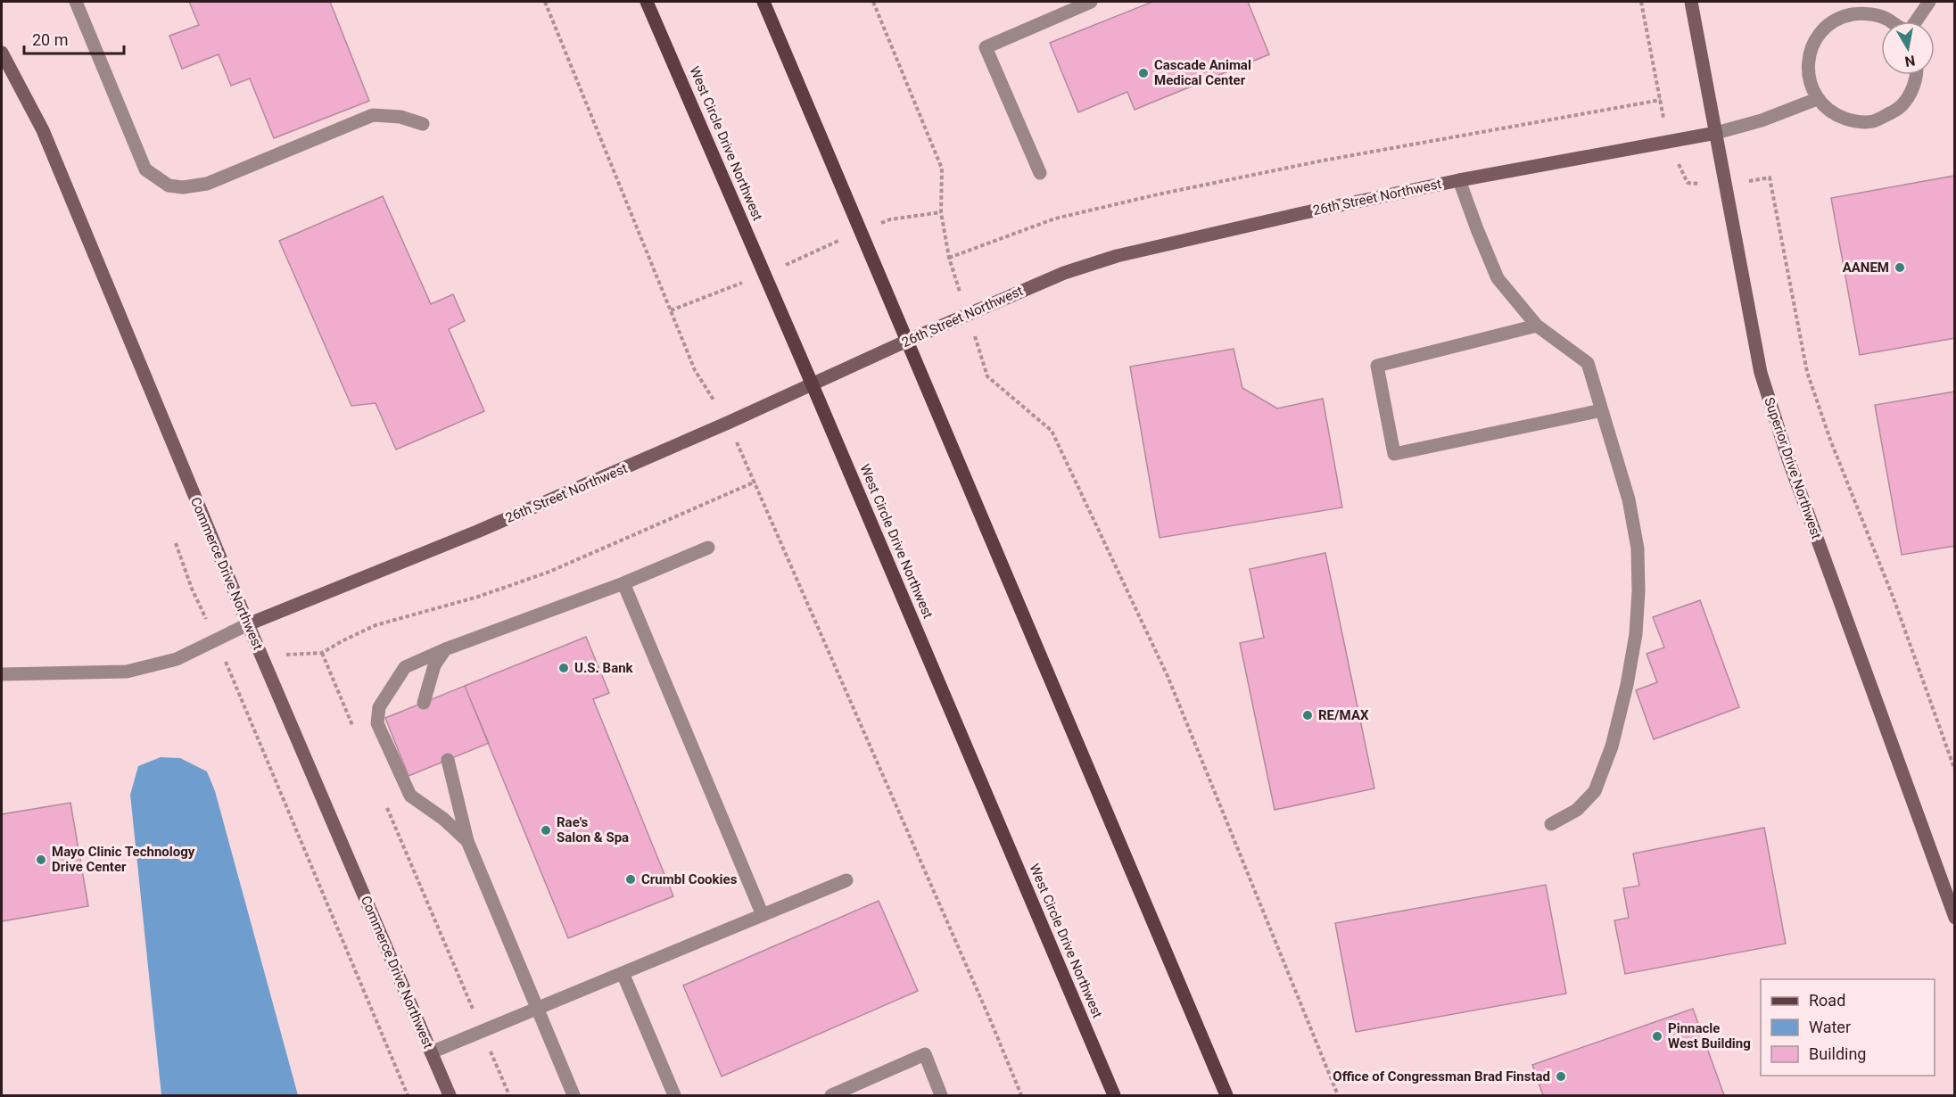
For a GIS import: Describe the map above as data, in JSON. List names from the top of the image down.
{
  "streets": {
    "main road": ["West Circle Drive Northwest"],
    "street": ["26th Street Northwest", "Superior Drive Northwest", "Commerce Drive Northwest"]
  },
  "crossings": [
    ["West Circle Drive Northwest", "26th Street Northwest"],
    ["26th Street Northwest", "Superior Drive Northwest"],
    ["26th Street Northwest", "Commerce Drive Northwest"]
  ],
  "places": [
    "Cascade Animal Medical Center",
    "AANEM",
    "U.S. Bank",
    "RE/MAX",
    "Rae's Salon & Spa",
    "Mayo Clinic Technology Drive Center",
    "Crumbl Cookies",
    "Pinnacle West Building",
    "Office of Congressman Brad Finstad"
  ],
  "legend": ["Road", "Water", "Building"],
  "scale_bar": "20 m",
  "north": "bottom"
}
